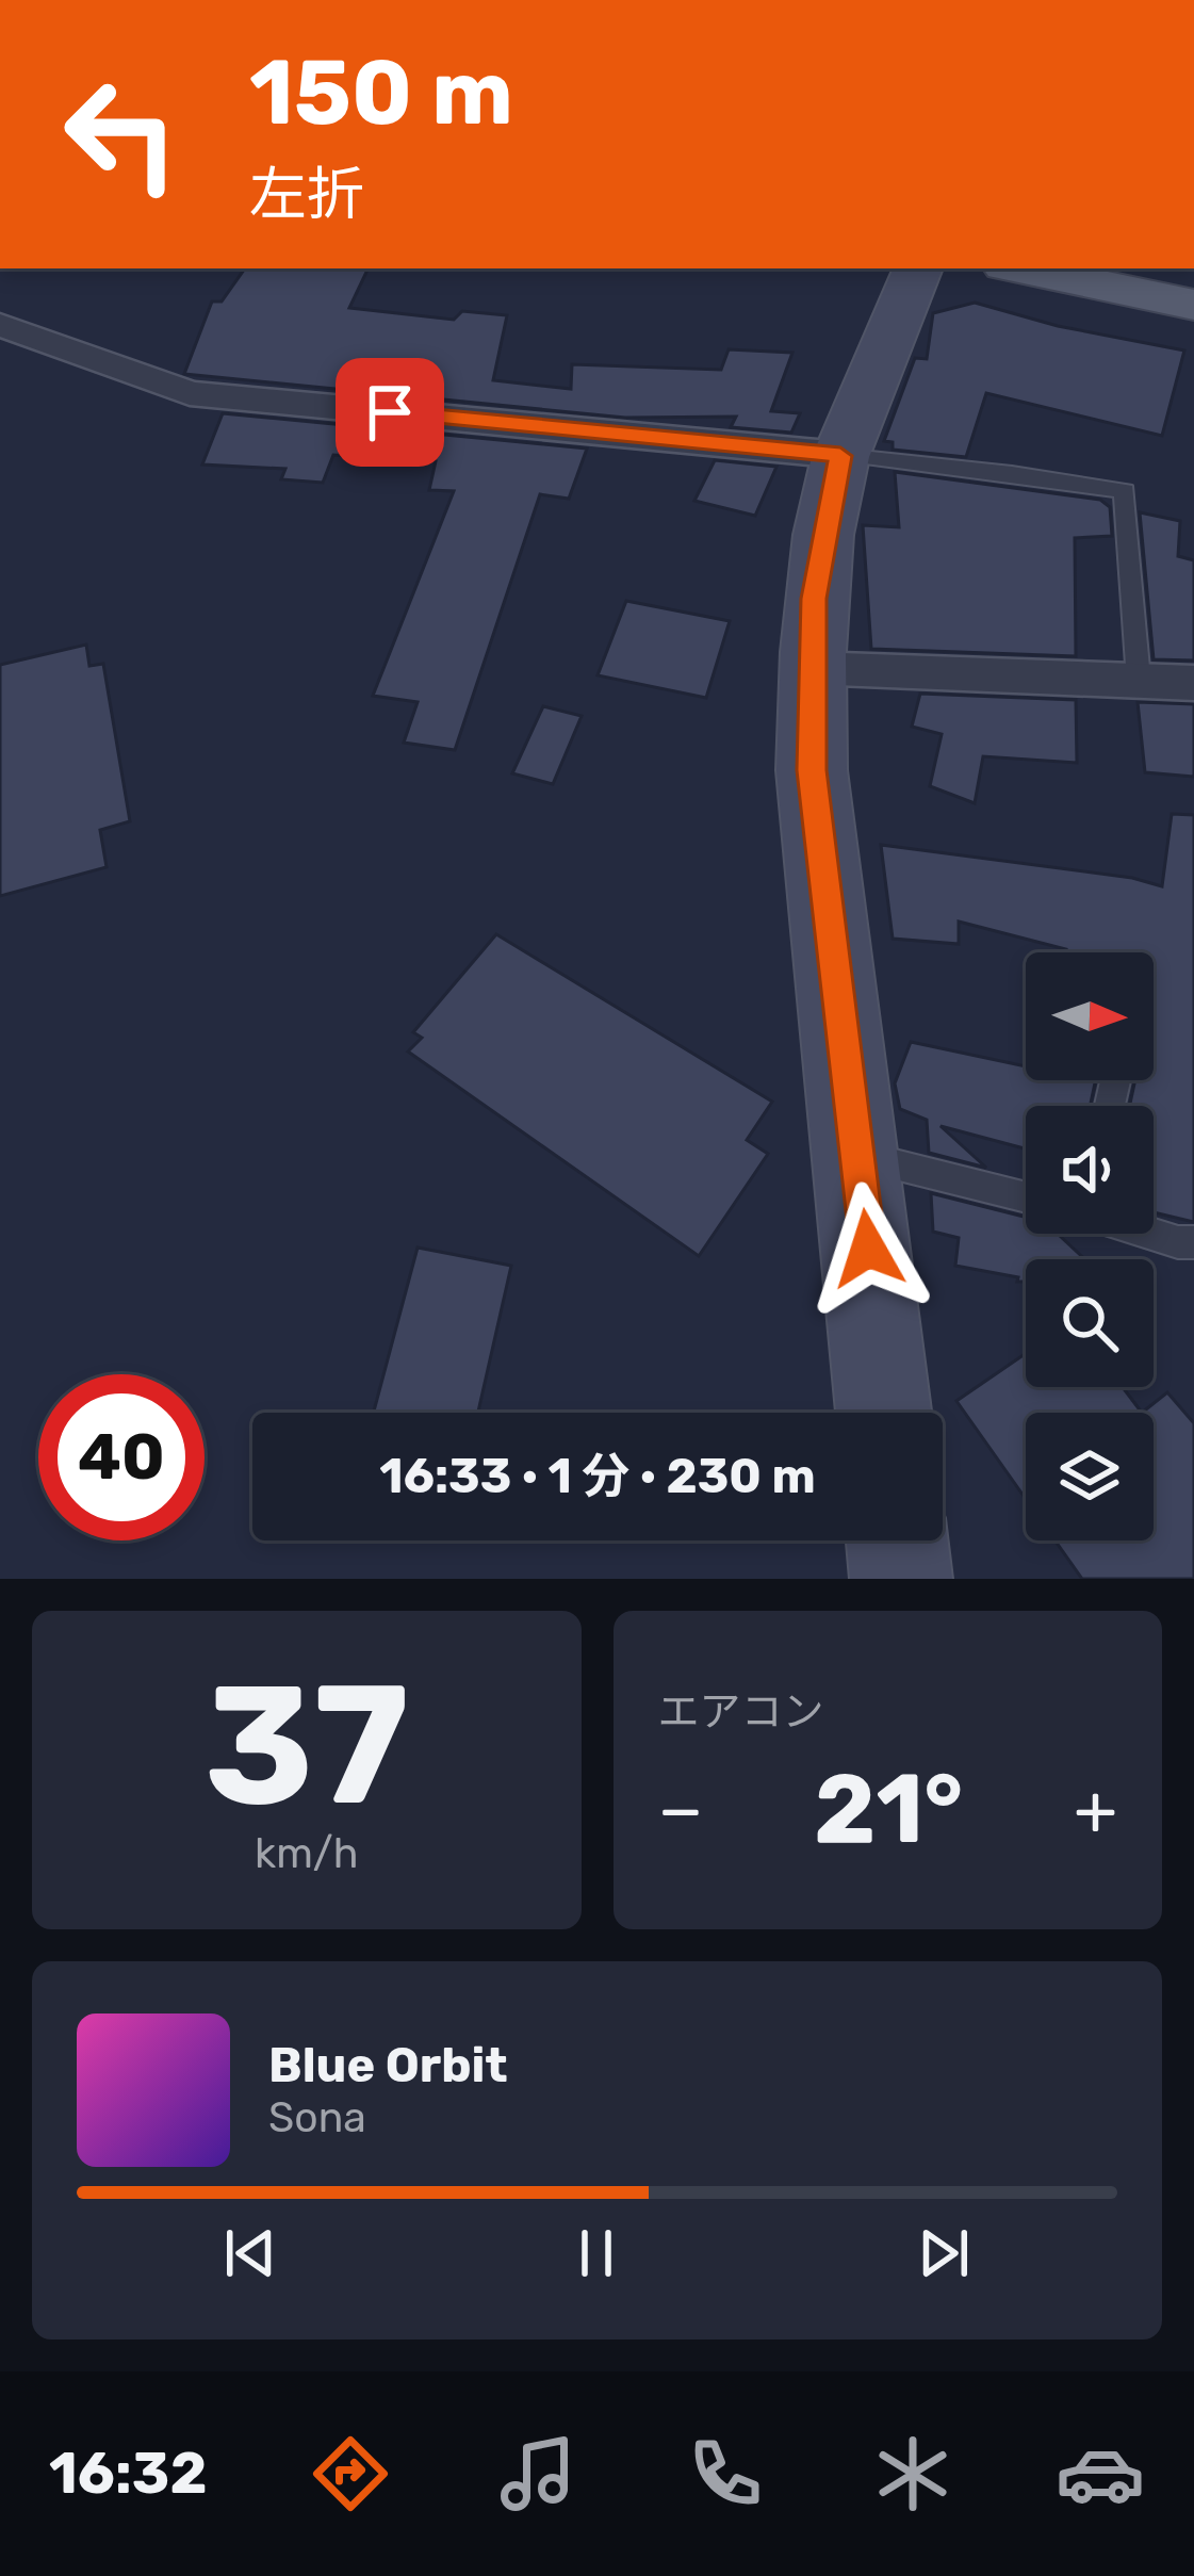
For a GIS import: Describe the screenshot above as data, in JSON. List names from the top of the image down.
{
  "north": "right",
  "page": {
    "turn": ["150 m", "左折"],
    "limit": "40",
    "trip": "16:33 · 1 分 · 230 m",
    "tile": [
      ["37", "km/h"],
      "エアコン"
    ],
    "heat": ["−", "21°", "+"],
    "song": ["Blue Orbit", "Sona"],
    "tabs": "16:32"
  }
}
